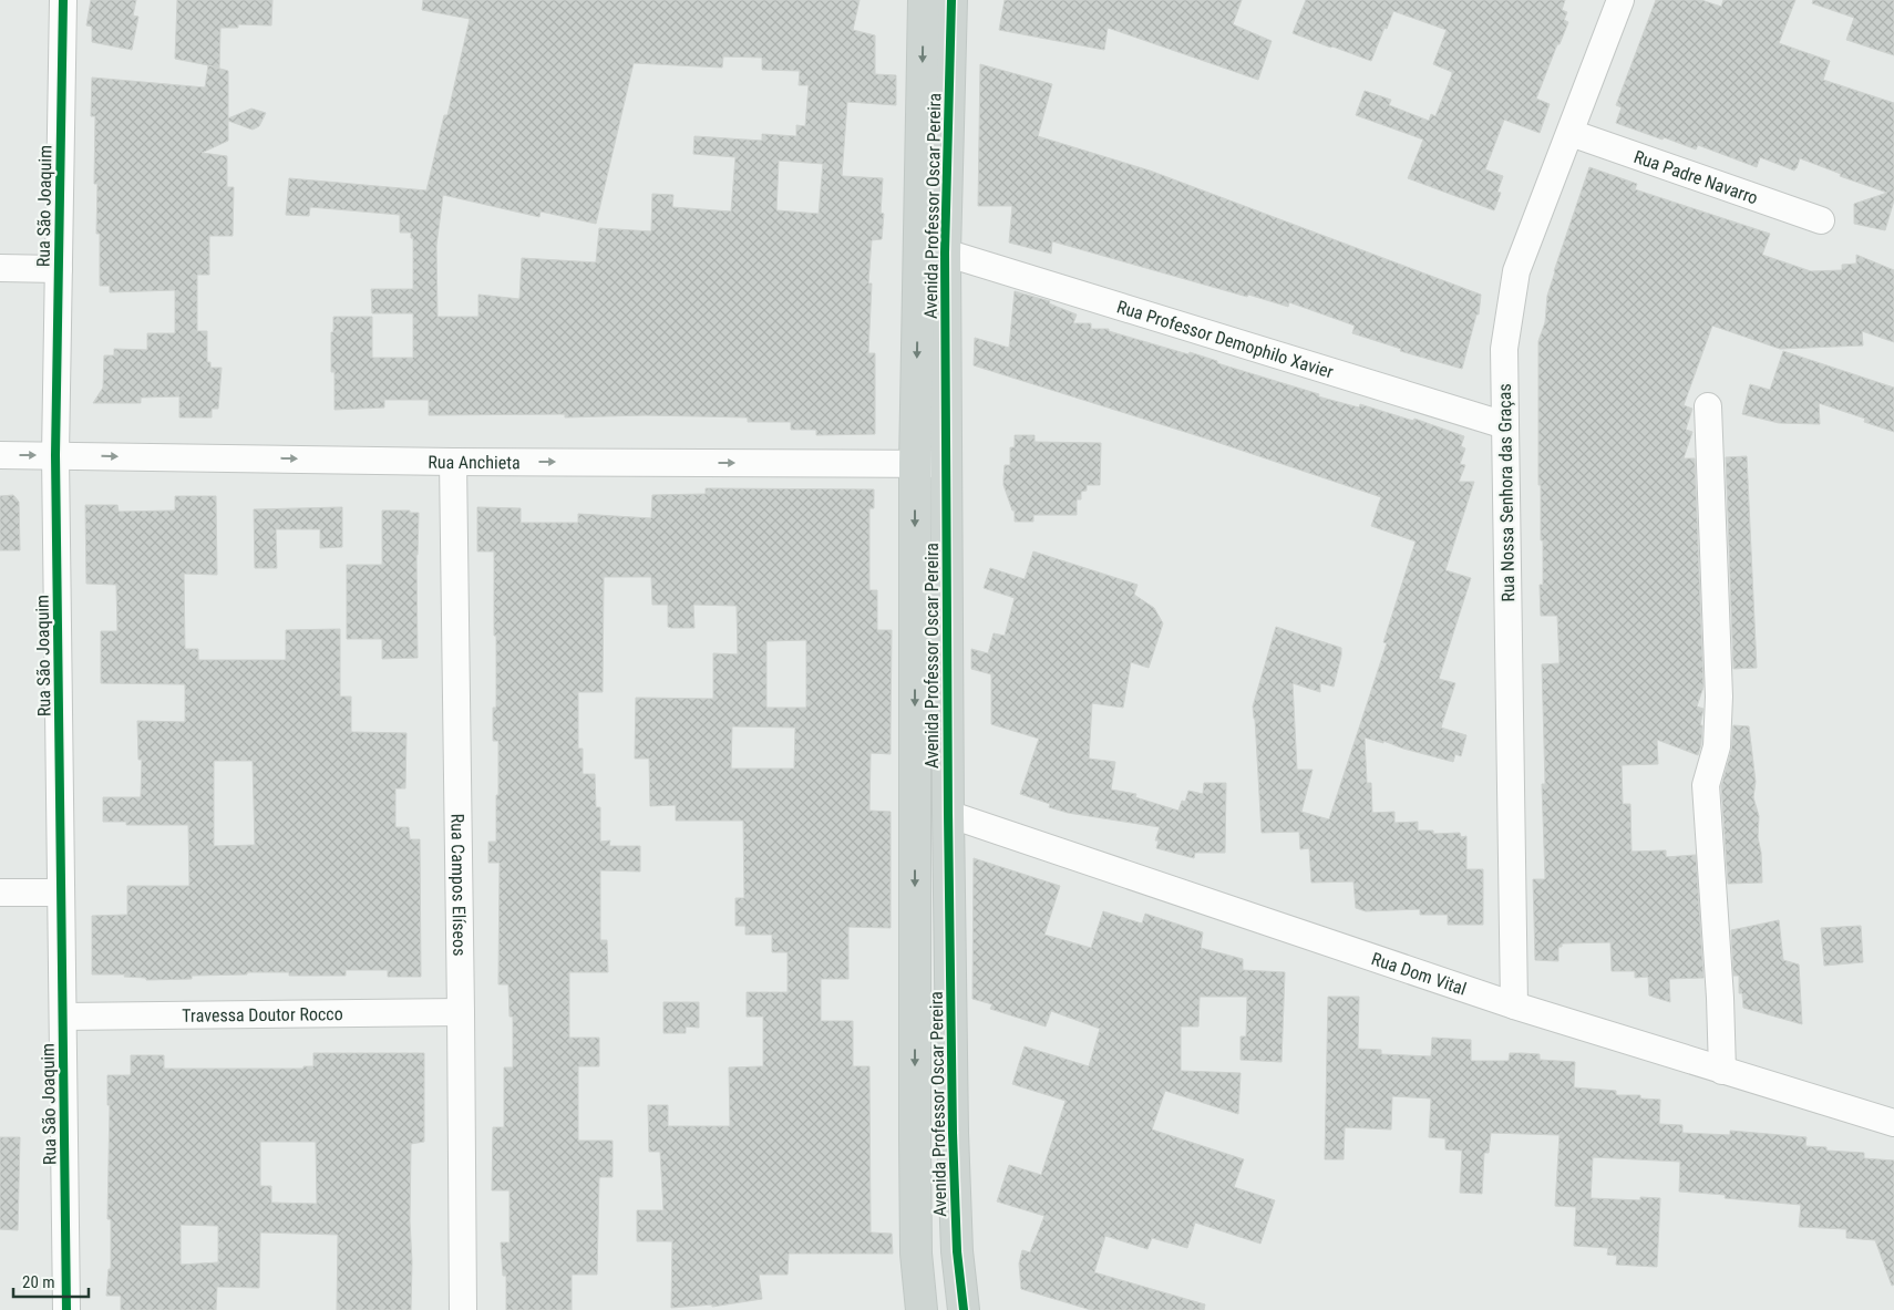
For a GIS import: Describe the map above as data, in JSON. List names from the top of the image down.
{
  "streets": {
    "main road": ["Avenida Professor Oscar Pereira"],
    "street": [
      "Rua Padre Navarro",
      "Rua São Joaquim",
      "Rua Professor Demophilo Xavier",
      "Rua Anchieta",
      "Rua Nossa Senhora das Graças",
      "Rua Campos Elíseos",
      "Rua Dom Vital",
      "Travessa Doutor Rocco"
    ]
  },
  "crossings": [
    ["Rua Padre Navarro", "Rua Nossa Senhora das Graças"],
    ["Rua São Joaquim", "Rua Anchieta"],
    ["Rua São Joaquim", "Travessa Doutor Rocco"],
    ["Avenida Professor Oscar Pereira", "Rua Professor Demophilo Xavier"],
    ["Avenida Professor Oscar Pereira", "Rua Anchieta"],
    ["Avenida Professor Oscar Pereira", "Rua Dom Vital"],
    ["Rua Professor Demophilo Xavier", "Rua Nossa Senhora das Graças"],
    ["Rua Anchieta", "Rua Campos Elíseos"],
    ["Rua Nossa Senhora das Graças", "Rua Dom Vital"],
    ["Rua Campos Elíseos", "Travessa Doutor Rocco"]
  ],
  "one_way": ["Rua Anchieta"],
  "scale_bar": "20 m"
}
